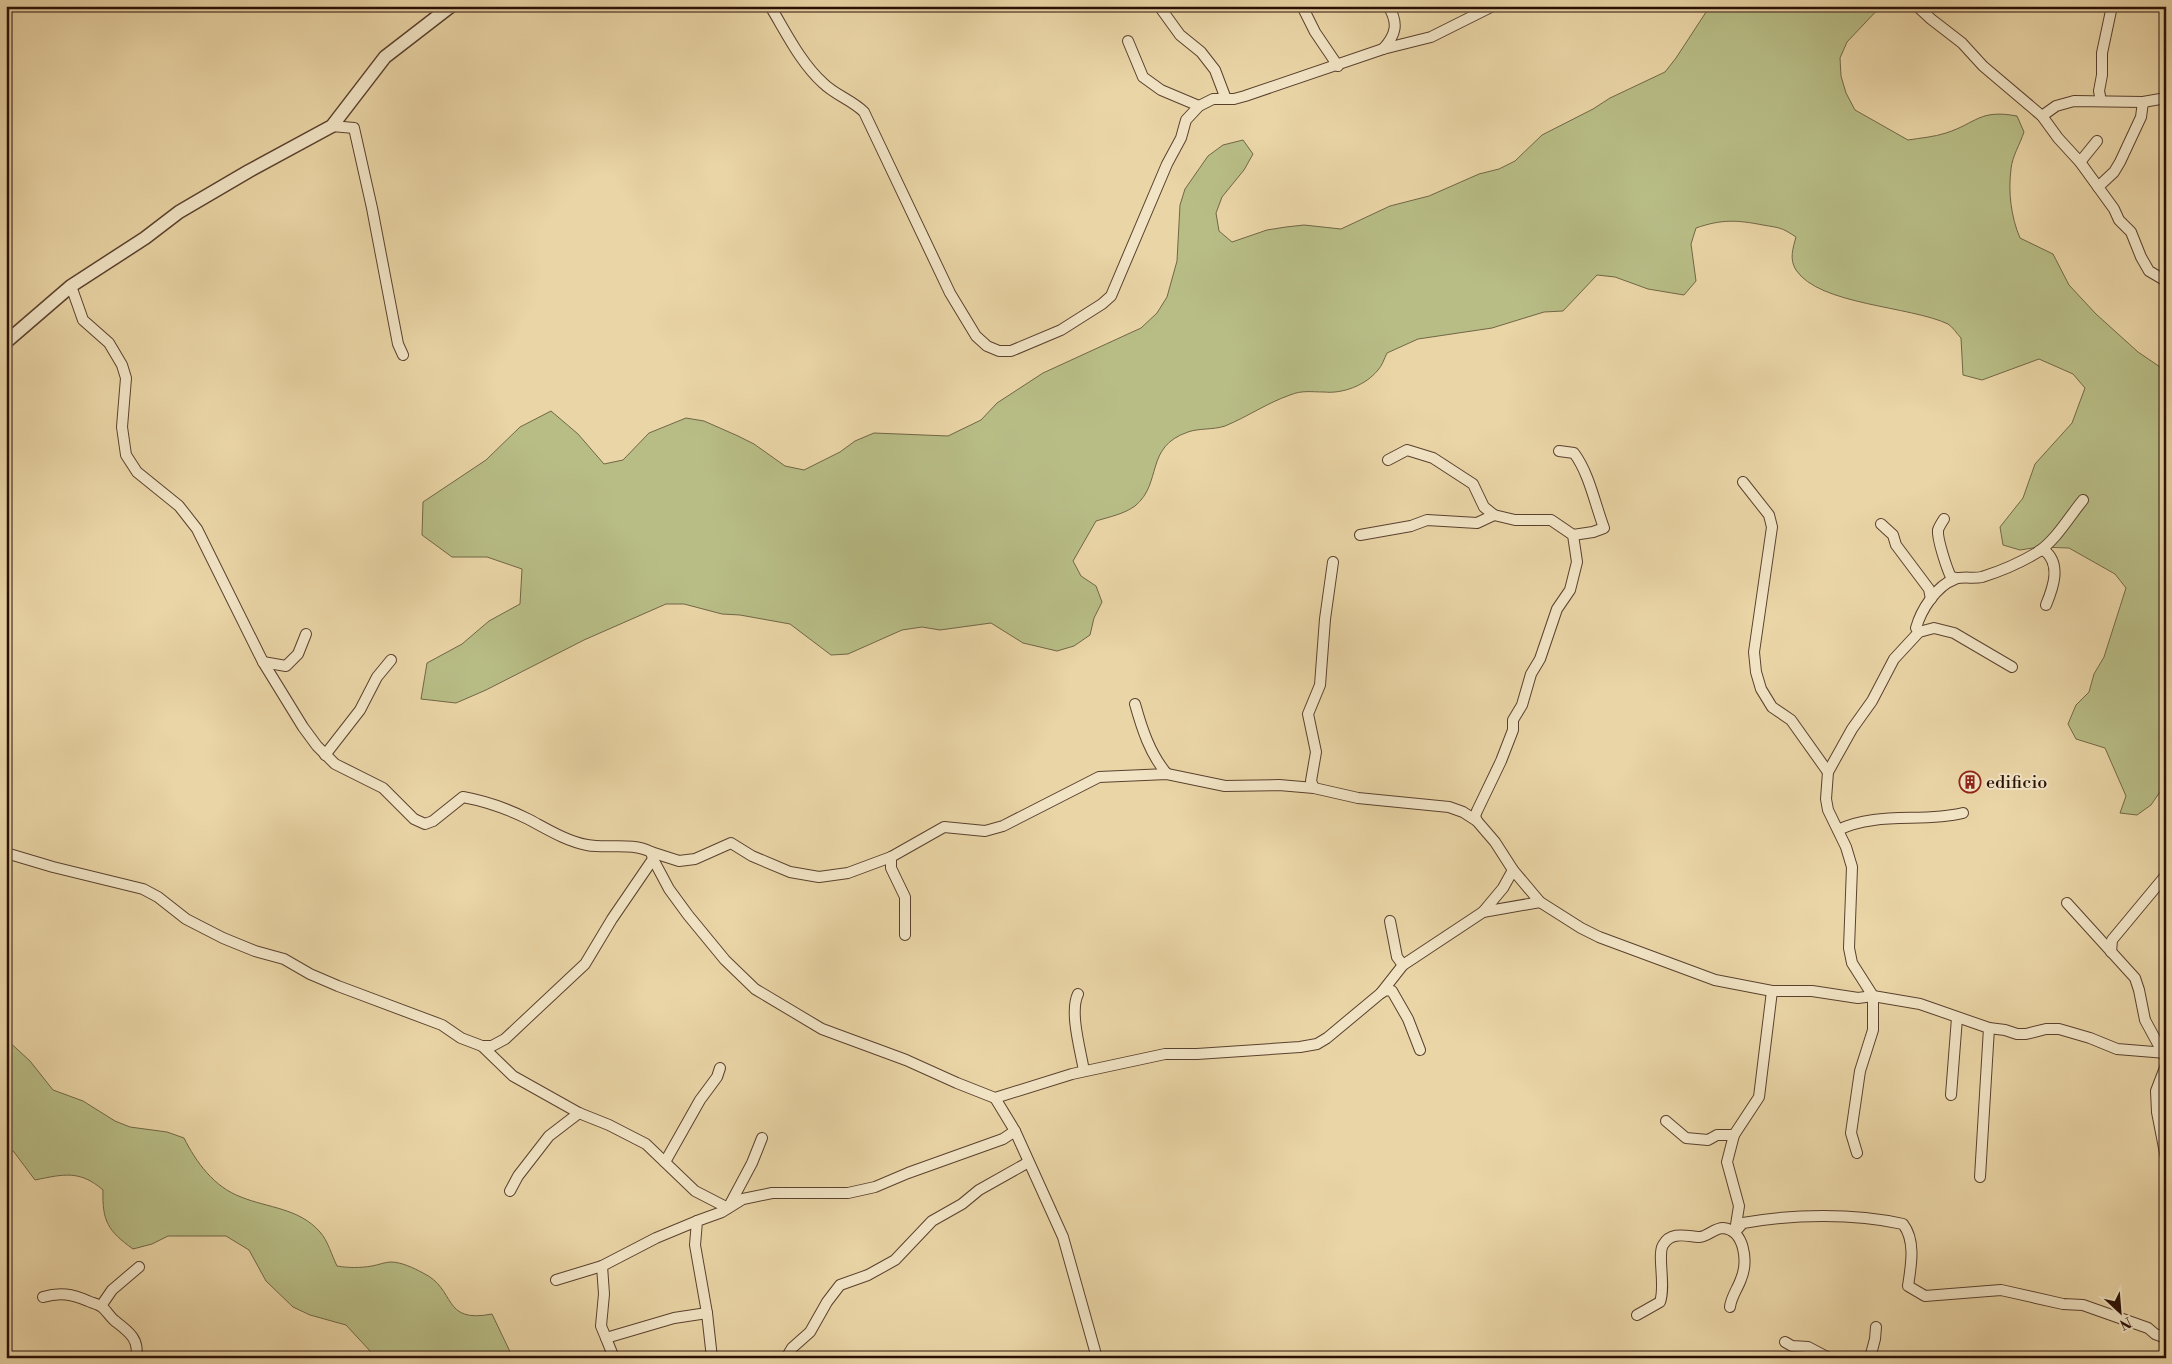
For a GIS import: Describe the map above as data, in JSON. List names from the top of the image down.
{
  "places": {
    "building": ["edificio"]
  },
  "north": "bottom right"
}
